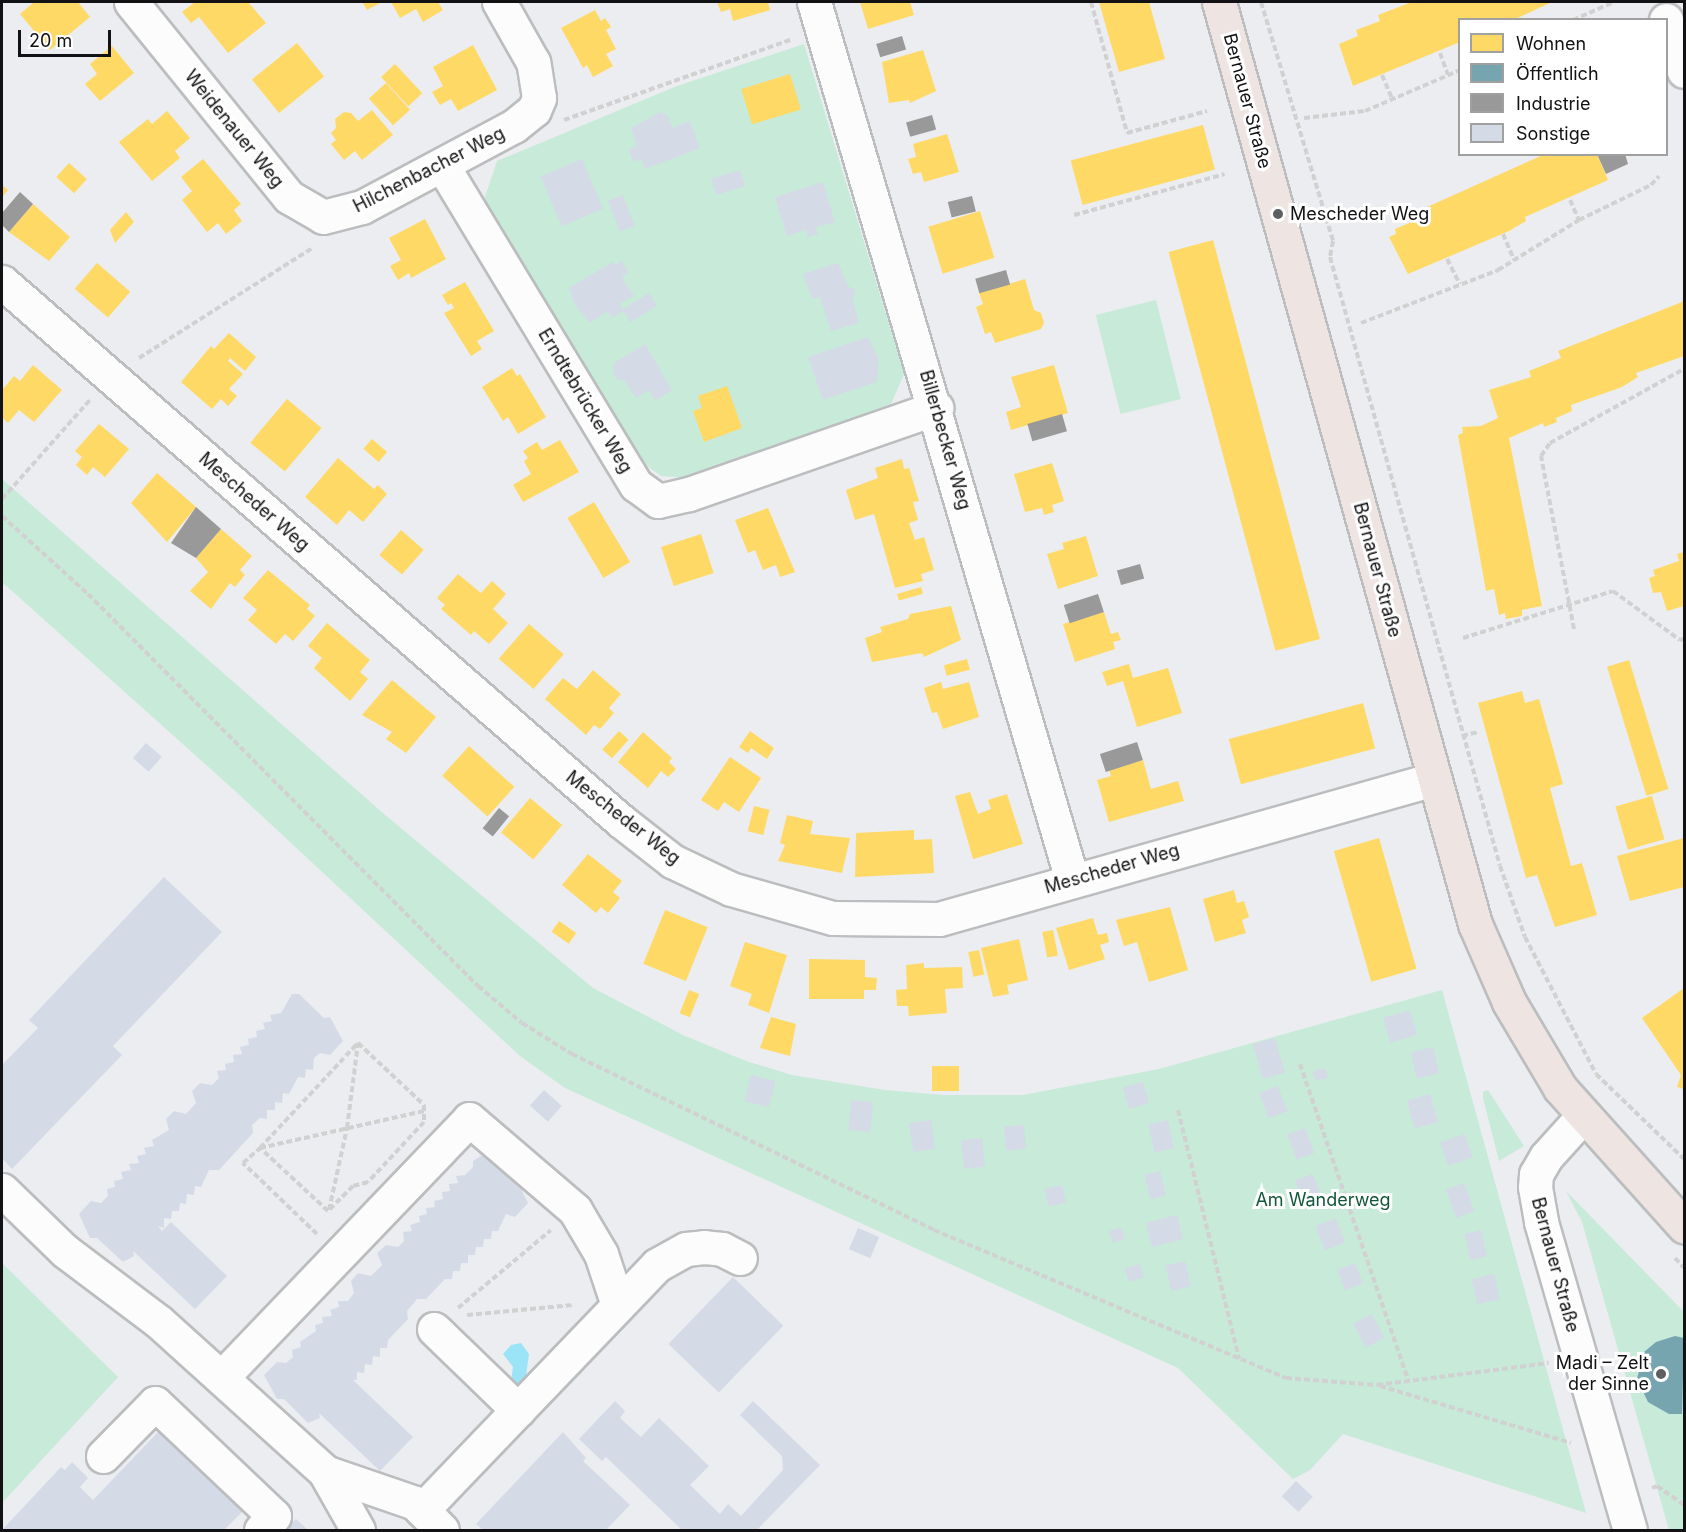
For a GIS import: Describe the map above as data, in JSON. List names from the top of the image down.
{
  "streets": {
    "main road": ["Bernauer Straße"],
    "street": [
      "Weidenauer Weg",
      "Hilchenbacher Weg",
      "Erndtebrücker Weg",
      "Billerbecker Weg",
      "Mescheder Weg"
    ]
  },
  "crossings": [
    ["Bernauer Straße", "Mescheder Weg"],
    ["Weidenauer Weg", "Hilchenbacher Weg"],
    ["Hilchenbacher Weg", "Erndtebrücker Weg"],
    ["Erndtebrücker Weg", "Billerbecker Weg"],
    ["Billerbecker Weg", "Mescheder Weg"]
  ],
  "parks": ["Am Wanderweg"],
  "places": ["Mescheder Weg", "Madi – Zelt der Sinne"],
  "legend": [
    "Wohnen",
    "Öffentlich",
    "Industrie",
    "Sonstige"
  ],
  "scale_bar": "20 m"
}
